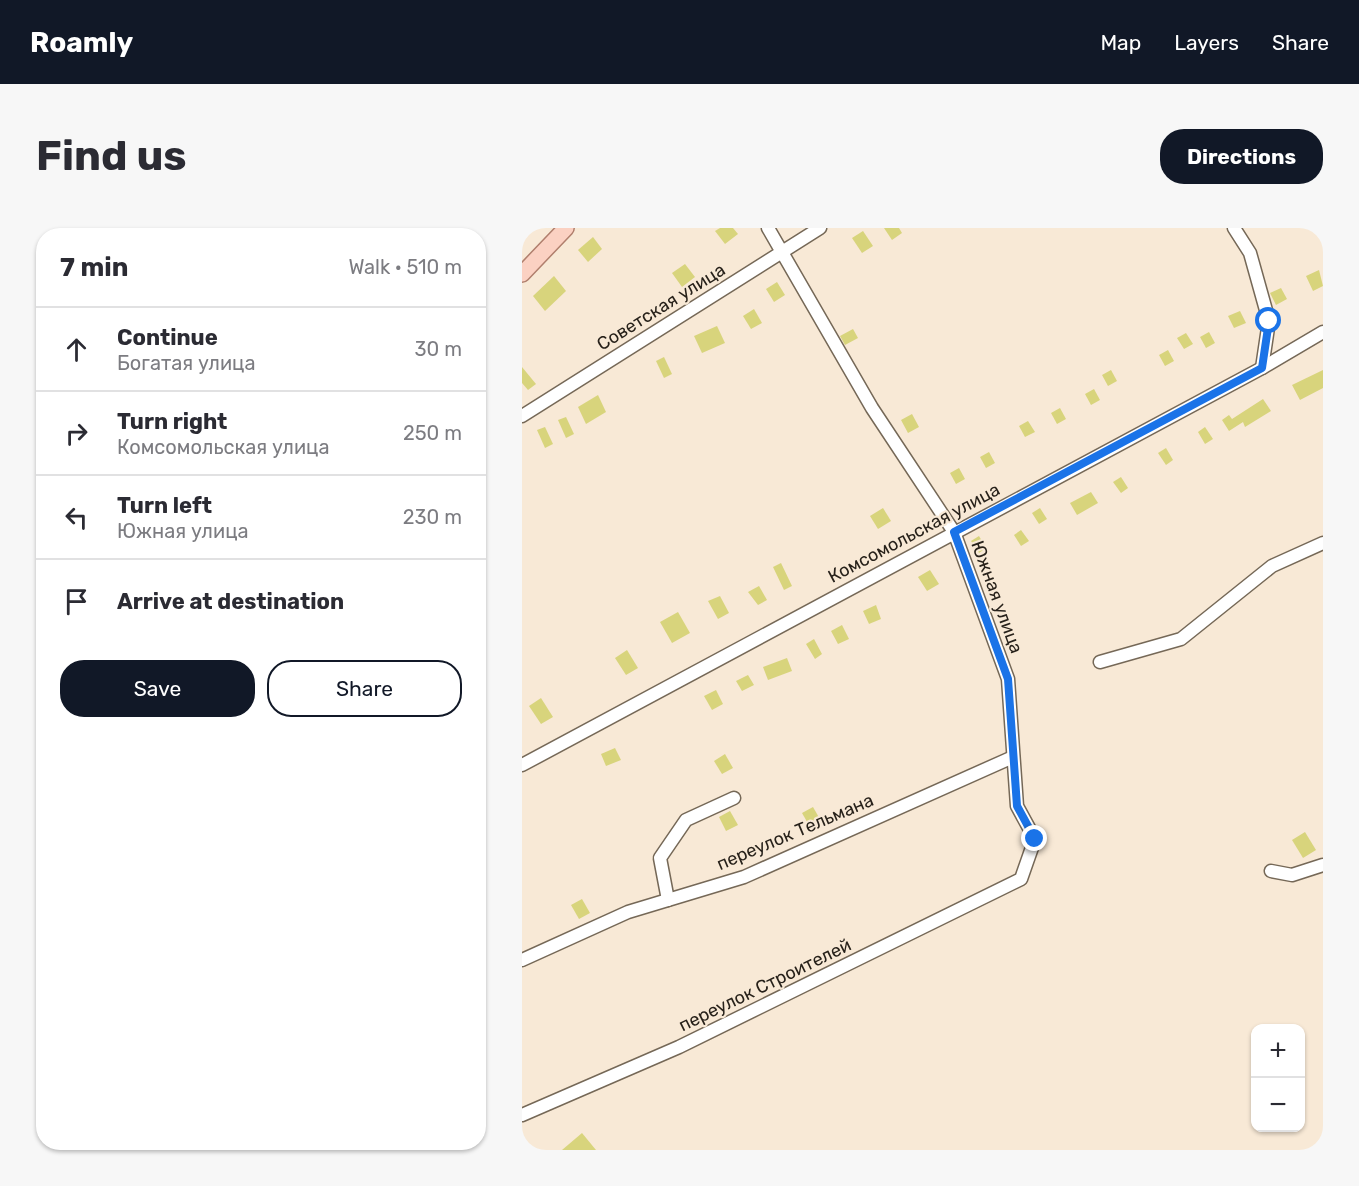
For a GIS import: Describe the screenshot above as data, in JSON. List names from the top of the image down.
{
  "streets": {
    "street": [
      "Советская улица",
      "Комсомольская улица",
      "Южная улица",
      "переулок Тельмана",
      "переулок Строителей"
    ]
  },
  "crossings": [
    ["Советская улица", "Южная улица"],
    ["Комсомольская улица", "Южная улица"],
    ["Южная улица", "переулок Тельмана"],
    ["Южная улица", "переулок Строителей"]
  ],
  "page": {
    "header": "Roamly",
    "nav": ["Map", "Layers", "Share"],
    "buttons": [
      "Directions",
      ["Save", "Share"]
    ],
    "title": "Find us",
    "heading": ["7 min", "Walk · 510 m"],
    "list": [
      ["Continue", "Богатая улица", "30 m"],
      ["Turn right", "Комсомольская улица", "250 m"],
      ["Turn left", "Южная улица", "230 m"],
      "Arrive at destination"
    ],
    "map_buttons": ["+", "−"]
  }
}
